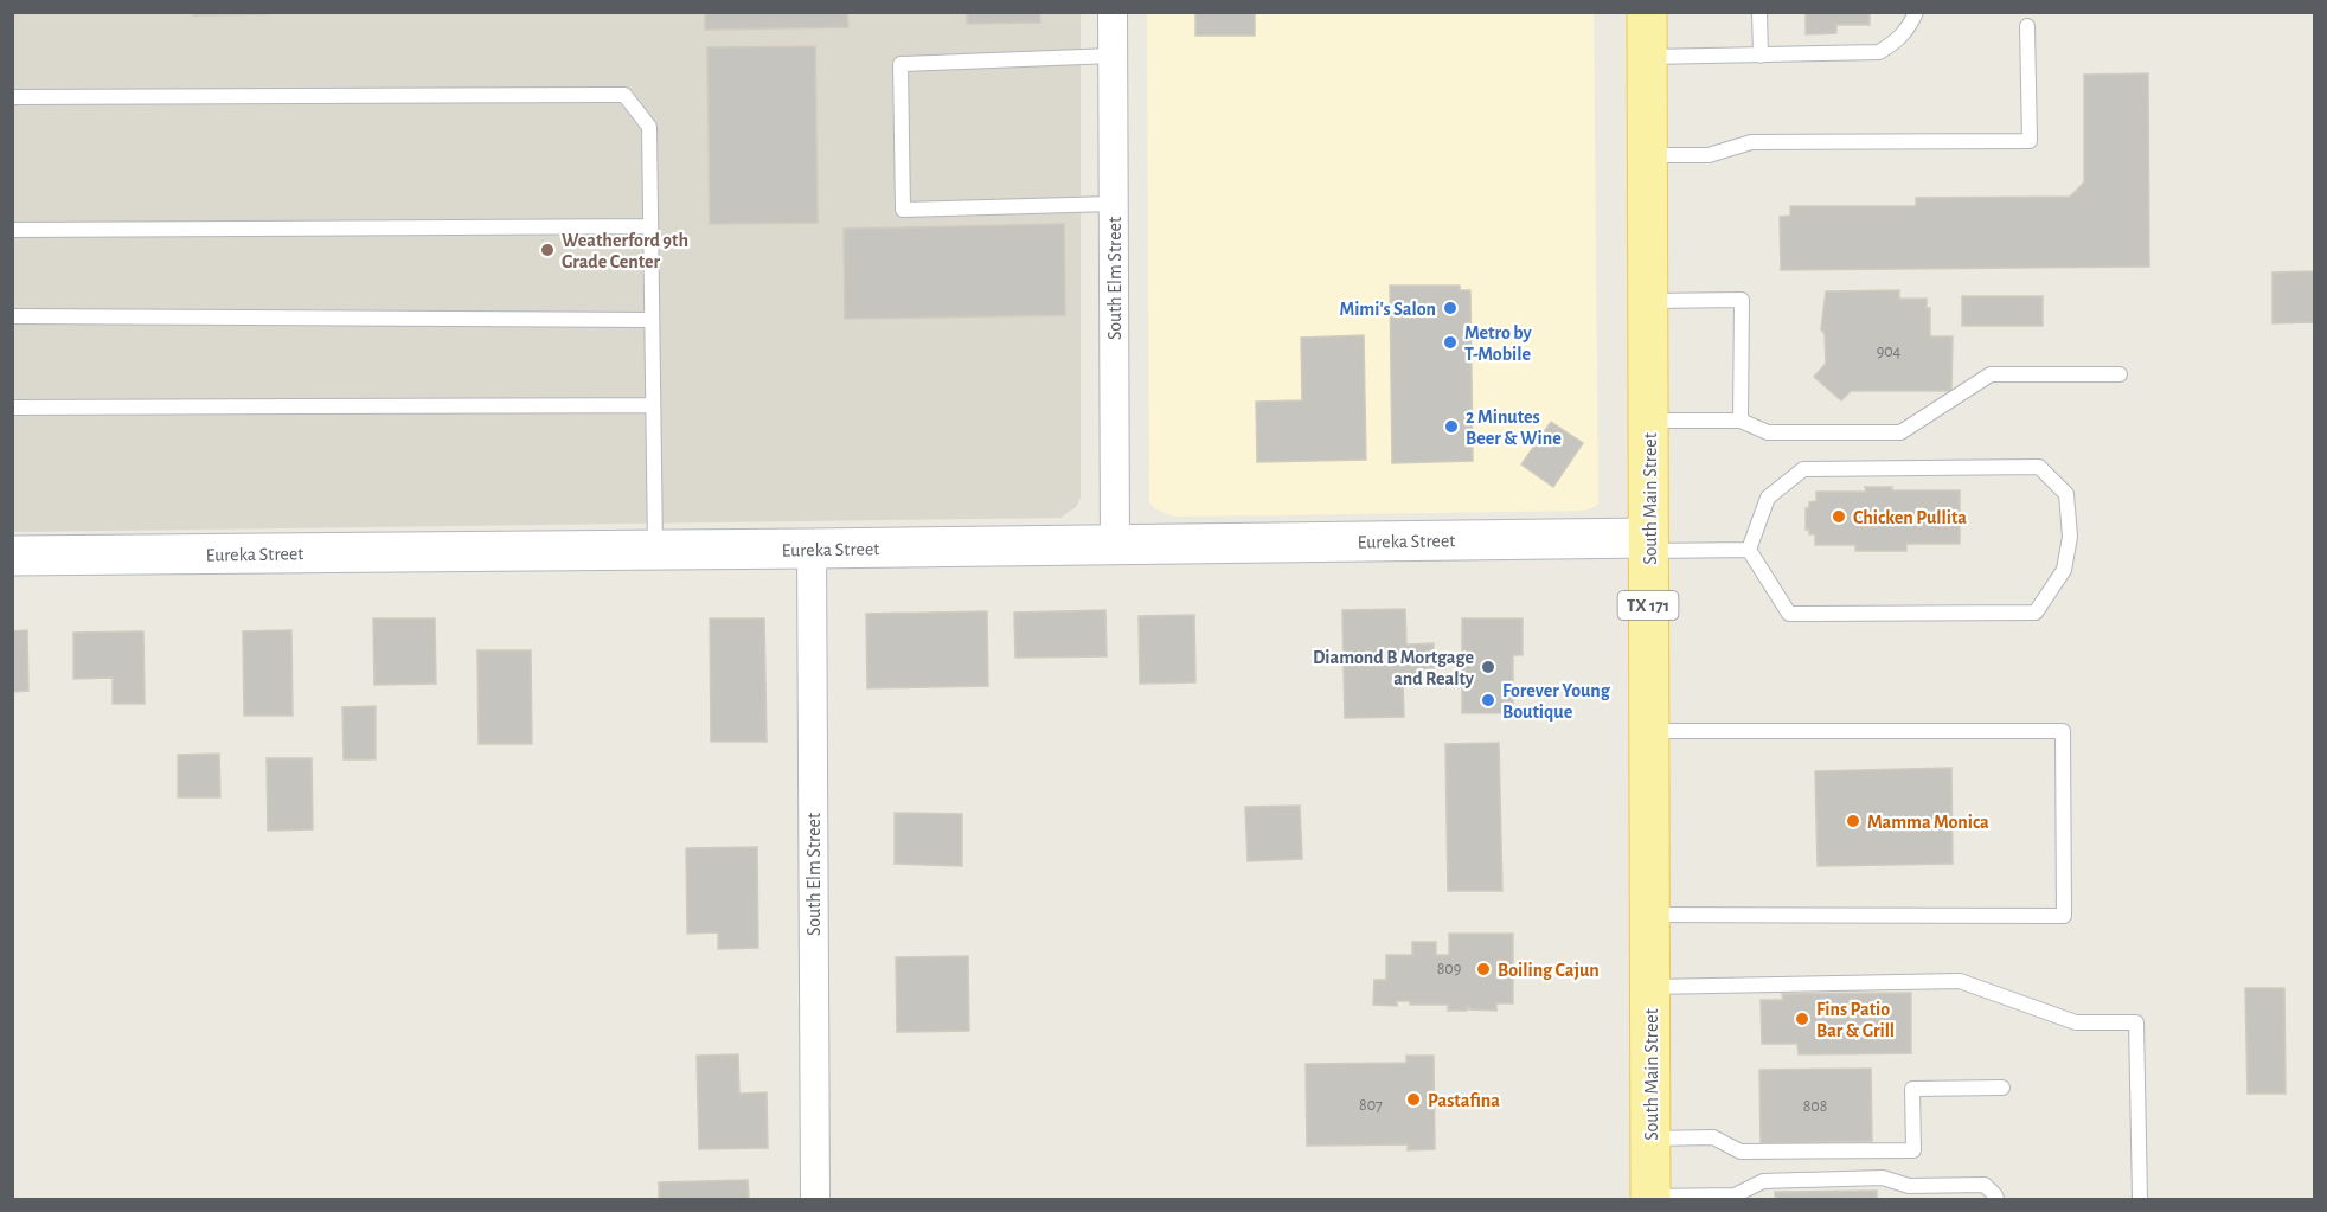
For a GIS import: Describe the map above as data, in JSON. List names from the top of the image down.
{
  "streets": {
    "main road": ["South Main Street", "TX 171"],
    "street": ["South Elm Street", "Eureka Street"]
  },
  "crossings": [
    ["South Elm Street", "Eureka Street"],
    ["South Main Street", "Eureka Street"]
  ],
  "places": [
    "Weatherford 9th Grade Center",
    "Mimi's Salon",
    "Metro by T-Mobile",
    "2 Minutes Beer & Wine",
    "Chicken Pullita",
    "Diamond B Mortgage and Realty",
    "Forever Young Boutique",
    "Mamma Monica",
    "Boiling Cajun",
    "Fins Patio Bar & Grill",
    "Pastafina"
  ],
  "house_numbers": [
    "904",
    "809",
    "807",
    "808"
  ]
}
